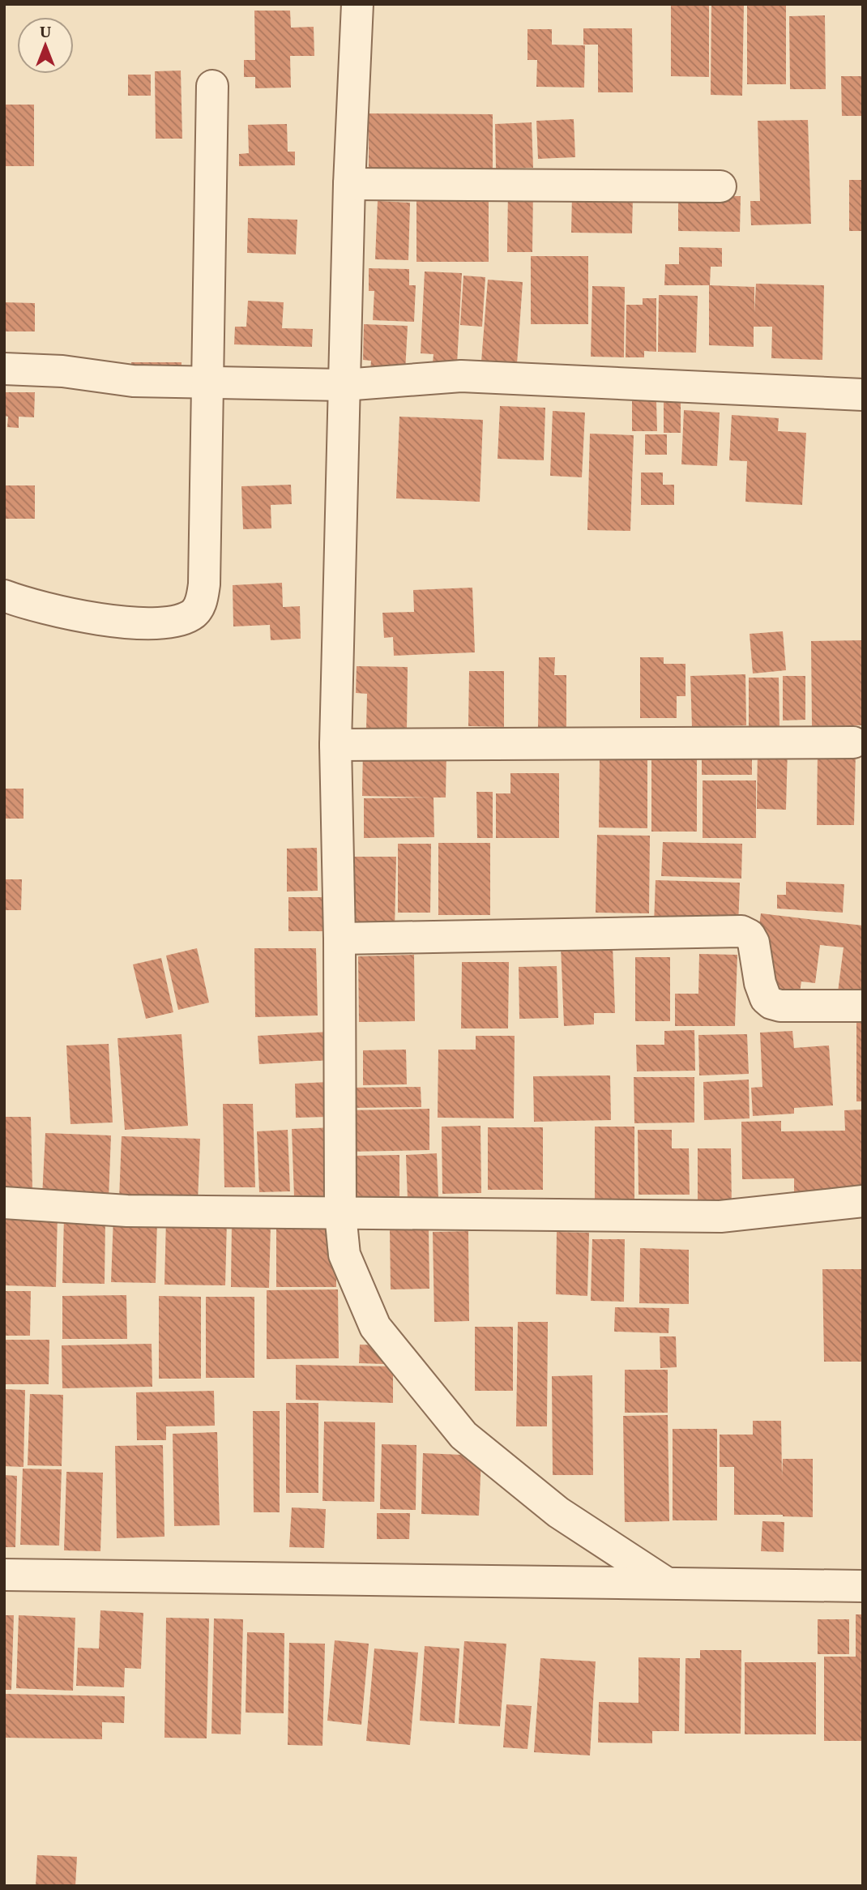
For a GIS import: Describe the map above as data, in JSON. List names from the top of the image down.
{
  "north": "top"
}
